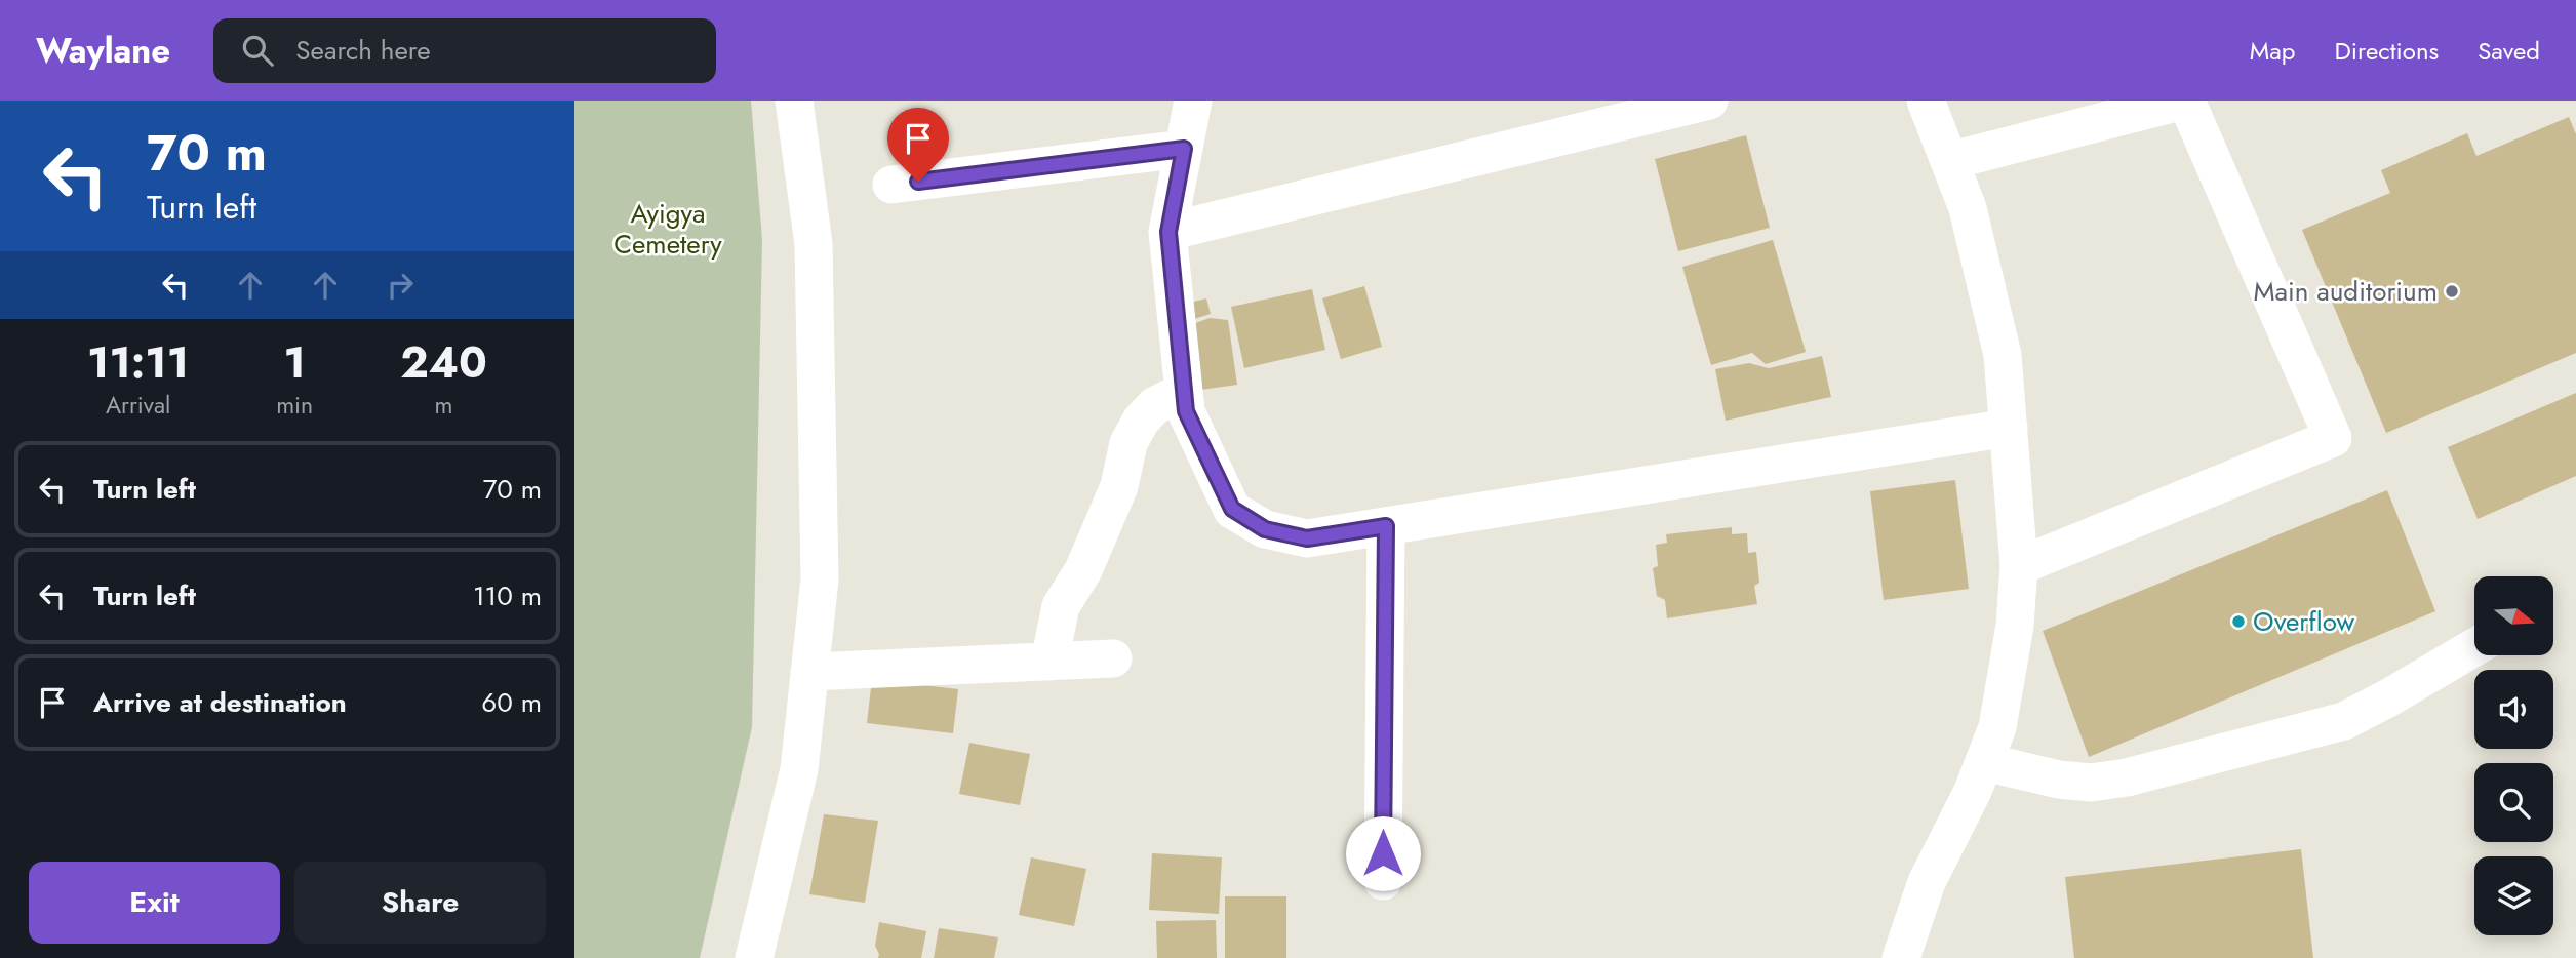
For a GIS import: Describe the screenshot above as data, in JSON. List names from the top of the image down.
{
  "parks": ["Ayigya Cemetery"],
  "places": ["Main auditorium", "Overflow"],
  "north": "right",
  "page": {
    "header": "Waylane",
    "search": "Search here",
    "nav": ["Map", "Directions", "Saved"],
    "turn": ["70 m", "Turn left"],
    "eta": [
      "11:11",
      "Arrival",
      "1",
      "min",
      "240",
      "m"
    ],
    "list": [
      {
        "name": "Turn left",
        "value": "70 m"
      },
      {
        "name": "Turn left",
        "value": "110 m"
      },
      {
        "name": "Arrive at destination",
        "value": "60 m"
      }
    ],
    "buttons": ["Exit", "Share"]
  }
}
